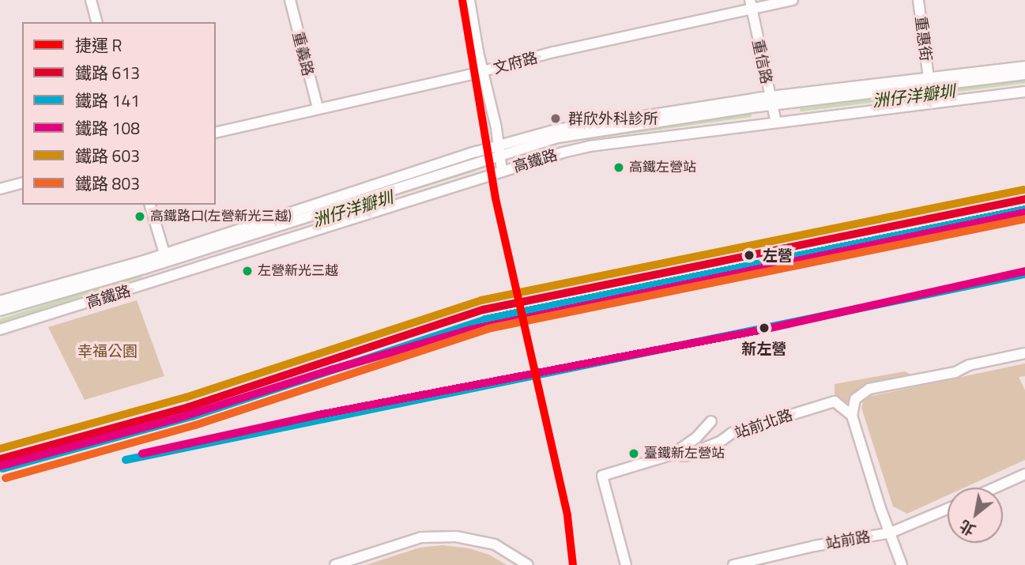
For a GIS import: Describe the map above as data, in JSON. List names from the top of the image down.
{
  "streets": {
    "street": [
      "重惠街",
      "重義路",
      "重信路",
      "文府路",
      "高鐵路",
      "站前北路",
      "站前路"
    ]
  },
  "crossings": [
    ["重惠街", "高鐵路"],
    ["重義路", "文府路"],
    ["重信路", "文府路"],
    ["重信路", "高鐵路"]
  ],
  "water": ["洲仔洋瓣圳"],
  "parks": ["幸福公園"],
  "places": [
    "群欣外科診所",
    "高鐵左營站",
    "高鐵路口(左營新光三越)",
    "左營",
    "左營新光三越",
    "新左營",
    "臺鐵新左營站"
  ],
  "lines": [
    "metro line R",
    "rail line 603",
    "rail line 613",
    "rail line 141",
    "rail line 108",
    "rail line 803"
  ],
  "legend": [
    "捷運 R",
    "鐵路 613",
    "鐵路 141",
    "鐵路 108",
    "鐵路 603",
    "鐵路 803"
  ],
  "north": "bottom left"
}
